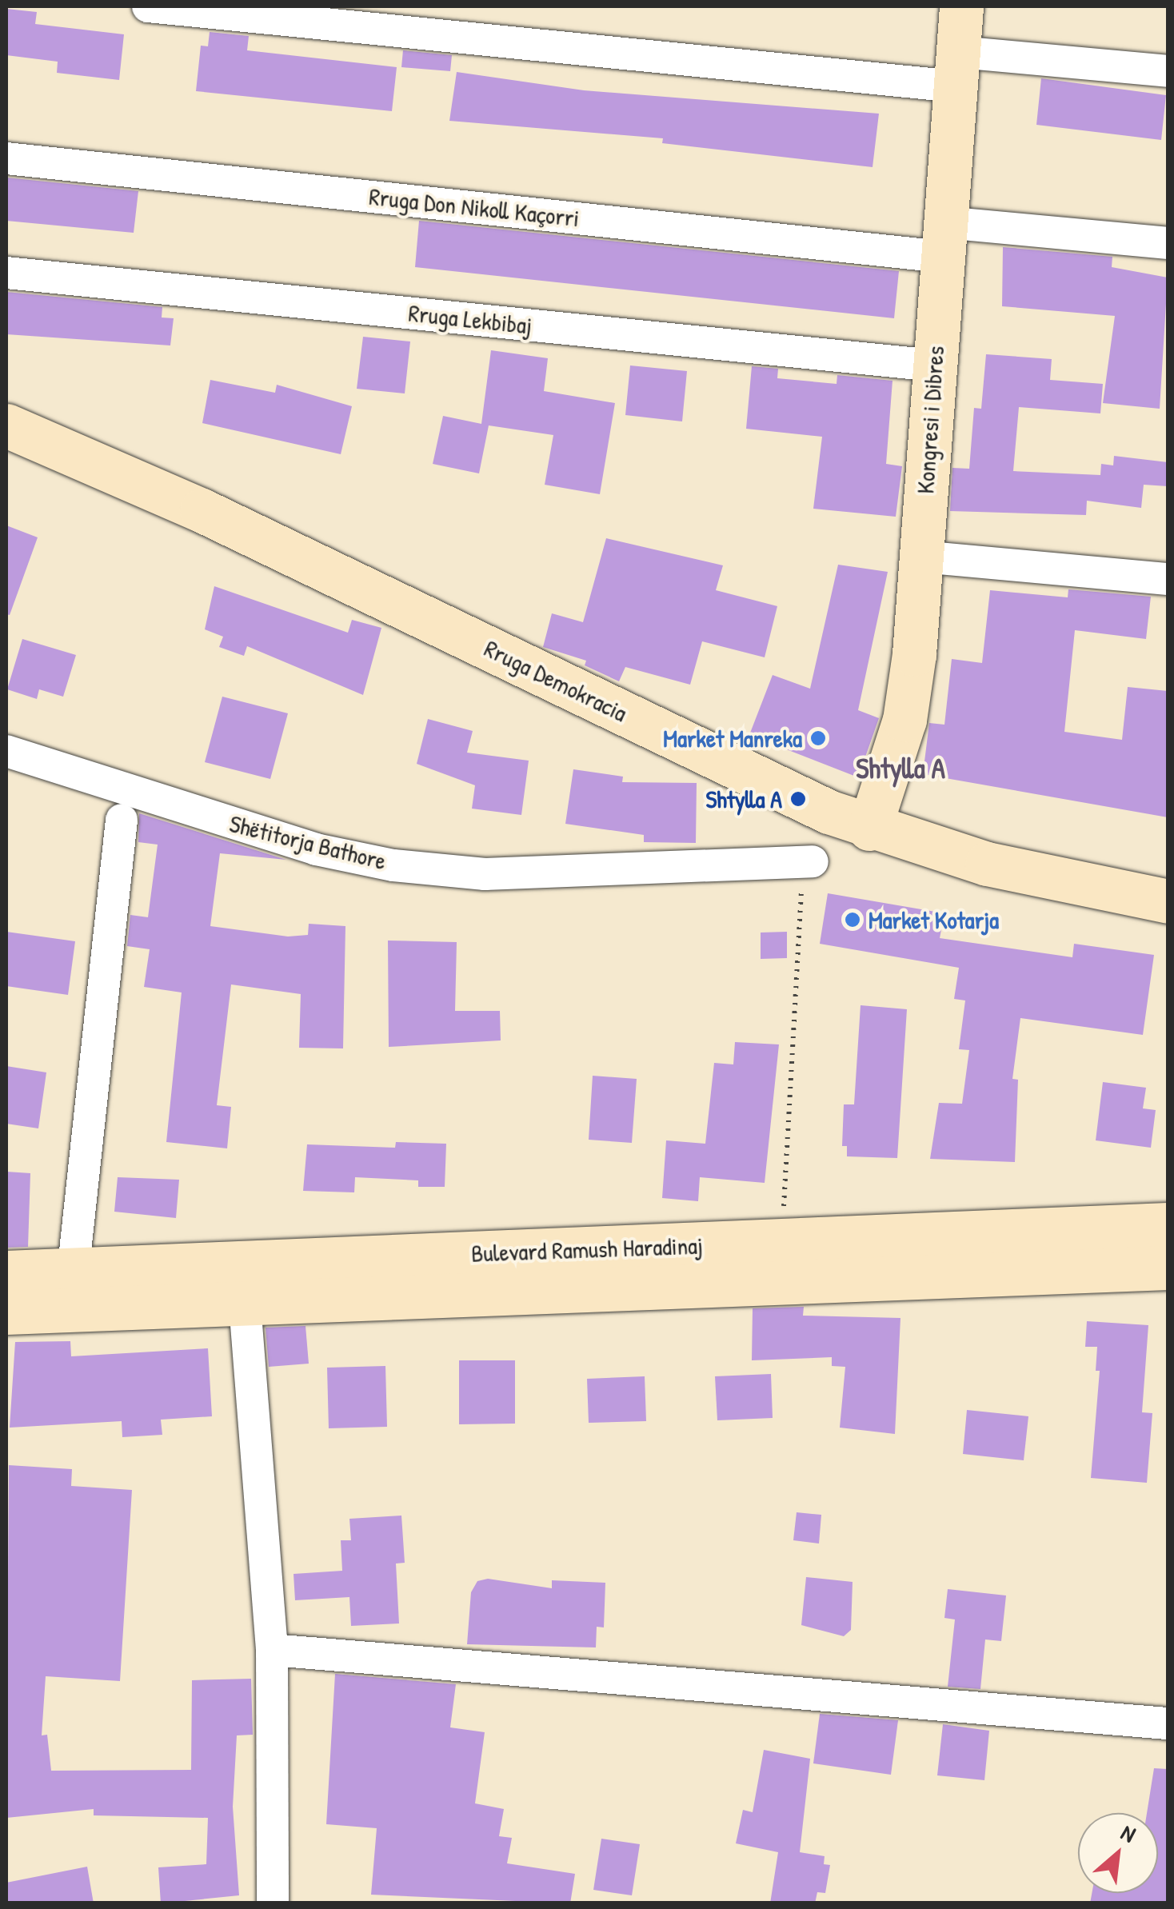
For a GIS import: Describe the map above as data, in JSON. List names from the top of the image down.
{
  "streets": {
    "street": [
      "Rruga Don Nikoll Kaçorri",
      "Rruga Lekbibaj",
      "Kongresi i Dibres",
      "Rruga Demokracia",
      "Shëtitorja Bathore",
      "Bulevard Ramush Haradinaj"
    ]
  },
  "crossings": [
    ["Rruga Don Nikoll Kaçorri", "Kongresi i Dibres"],
    ["Rruga Lekbibaj", "Kongresi i Dibres"],
    ["Kongresi i Dibres", "Rruga Demokracia"]
  ],
  "districts": ["Shtylla A"],
  "places": ["Market Manreka", "Shtylla A", "Market Kotarja"],
  "north": "top right"
}
